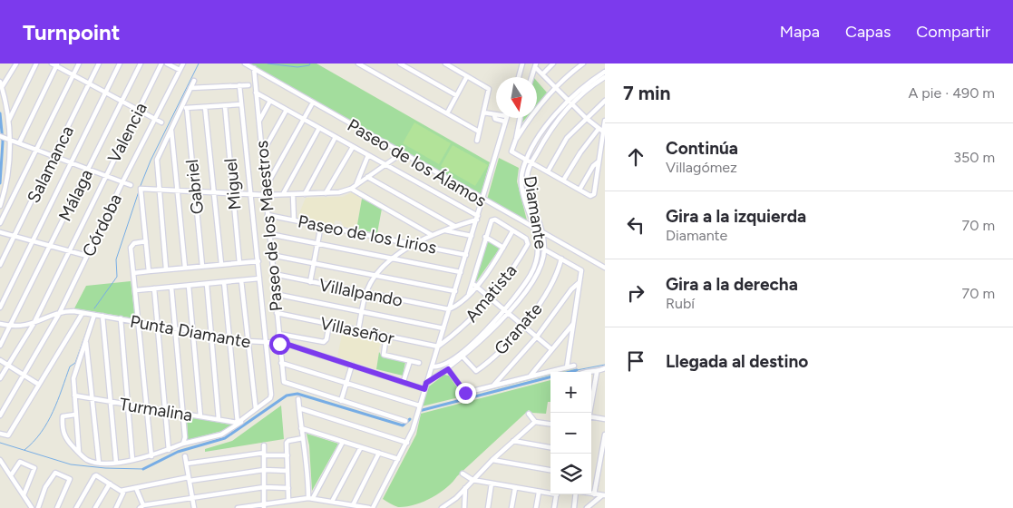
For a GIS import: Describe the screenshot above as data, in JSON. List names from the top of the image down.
{
  "streets": {
    "street": [
      "Valencia",
      "Paseo de los Álamos",
      "Salamanca",
      "Miguel",
      "Gabriel",
      "Málaga",
      "Diamante",
      "Córdoba",
      "Paseo de los Maestros",
      "Paseo de los Lirios",
      "Villalpando",
      "Amatista",
      "Granate",
      "Villaseñor",
      "Punta Diamante",
      "Turmalina"
    ]
  },
  "crossings": [
    ["Valencia", "Punta Diamante"],
    ["Paseo de los Álamos", "Diamante"],
    ["Paseo de los Álamos", "Paseo de los Maestros"],
    ["Málaga", "Punta Diamante"],
    ["Diamante", "Granate"],
    ["Córdoba", "Punta Diamante"],
    ["Paseo de los Maestros", "Paseo de los Lirios"],
    ["Paseo de los Maestros", "Villalpando"],
    ["Paseo de los Maestros", "Villaseñor"],
    ["Paseo de los Maestros", "Punta Diamante"],
    ["Amatista", "Villaseñor"]
  ],
  "north": "bottom",
  "page": {
    "header": "Turnpoint",
    "nav": ["Mapa", "Capas", "Compartir"],
    "heading": ["7 min", "A pie · 490 m"],
    "list": [
      ["Continúa", "Villagómez", "350 m"],
      ["Gira a la izquierda", "Diamante", "70 m"],
      ["Gira a la derecha", "Rubí", "70 m"],
      "Llegada al destino"
    ],
    "map_buttons": ["+", "−"]
  }
}
